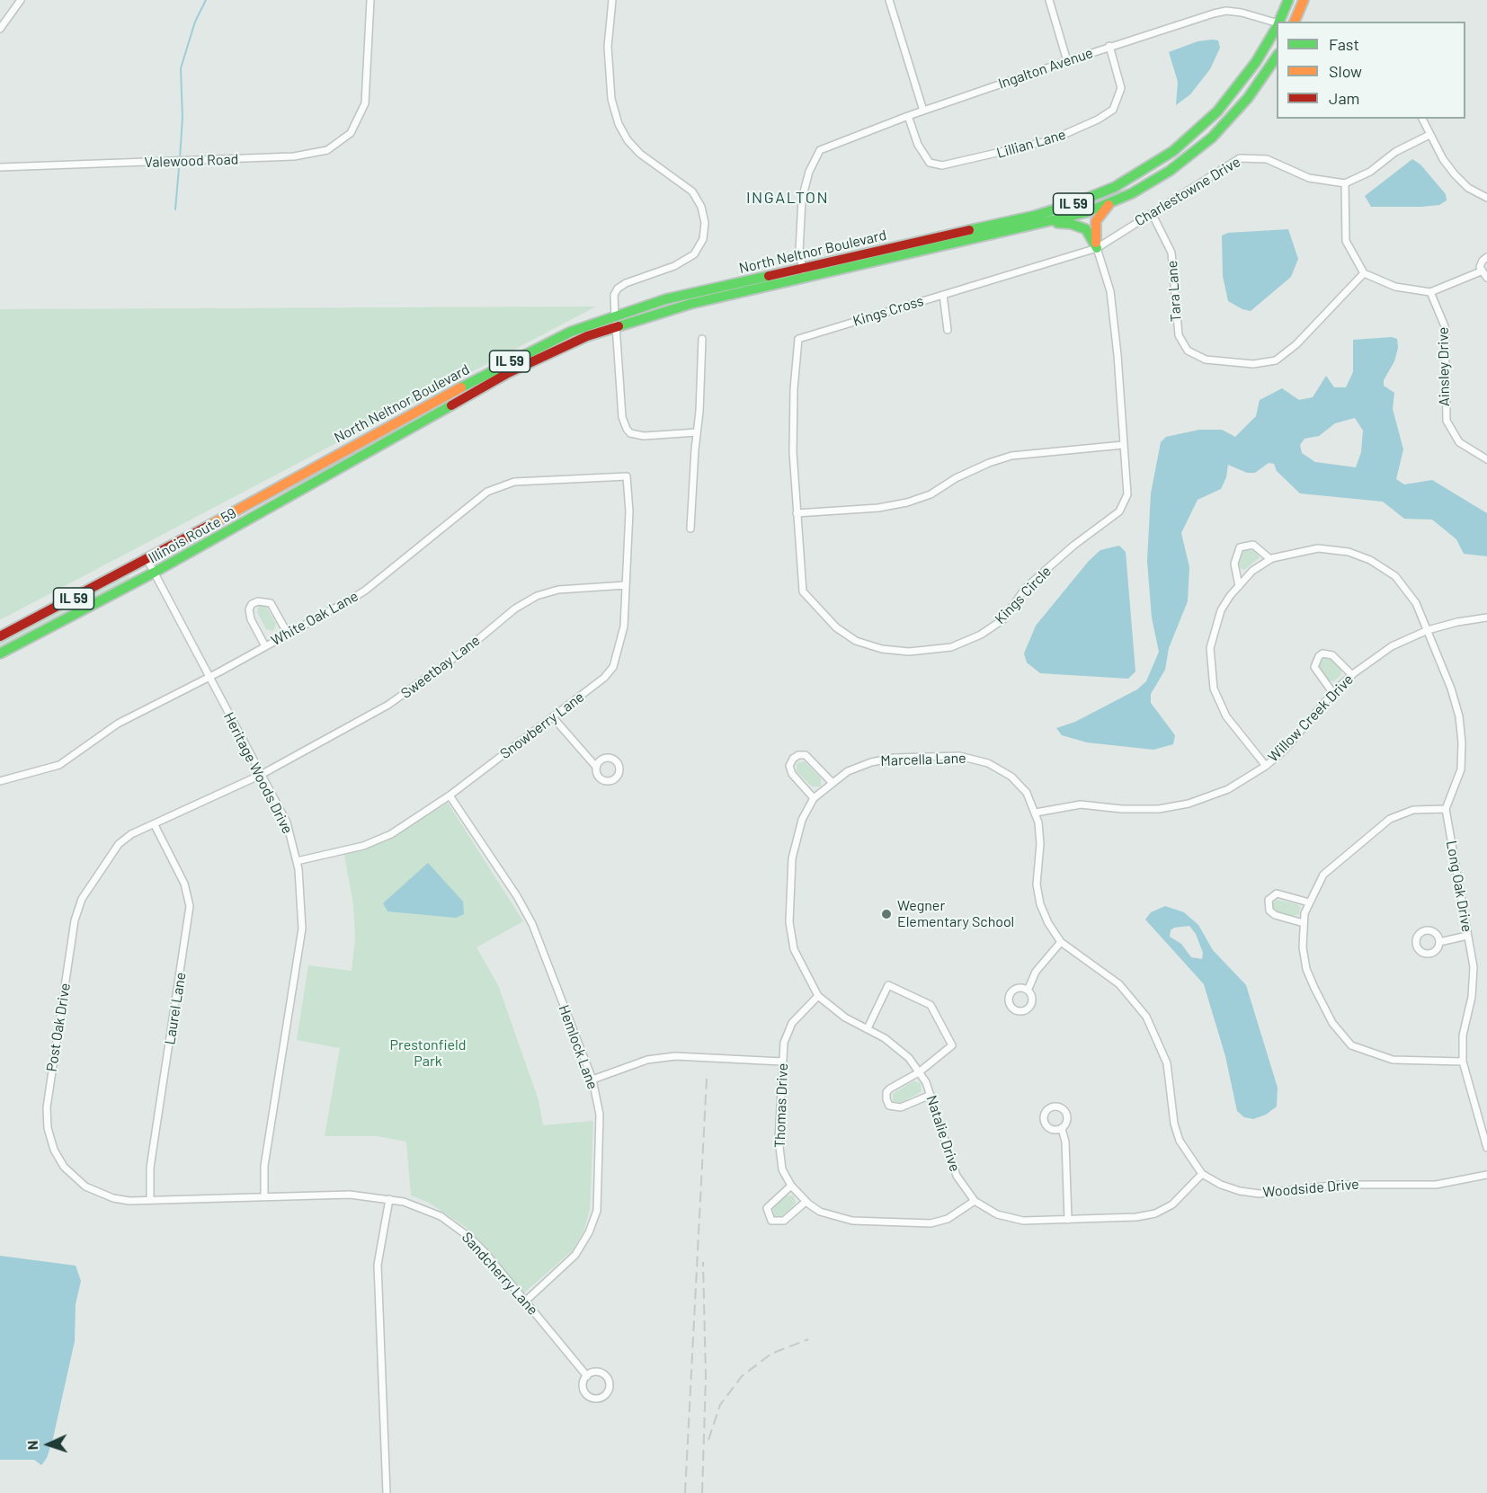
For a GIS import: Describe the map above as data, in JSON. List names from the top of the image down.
{
  "streets": {
    "main road": ["IL 59", "North Neltnor Boulevard", "Illinois Route 59"],
    "street": [
      "Ingalton Avenue",
      "Lillian Lane",
      "Valewood Road",
      "Charlestowne Drive",
      "Tara Lane",
      "Kings Cross",
      "Ainsley Drive",
      "Kings Circle",
      "White Oak Lane",
      "Sweetbay Lane",
      "Willow Creek Drive",
      "Snowberry Lane",
      "Marcella Lane",
      "Heritage Woods Drive",
      "Long Oak Drive",
      "Laurel Lane",
      "Post Oak Drive",
      "Hemlock Lane",
      "Thomas Drive",
      "Natalie Drive",
      "Woodside Drive",
      "Sandcherry Lane"
    ]
  },
  "crossings": [
    ["Ingalton Avenue", "Lillian Lane"],
    ["Ingalton Avenue", "North Neltnor Boulevard"],
    ["Charlestowne Drive", "Tara Lane"],
    ["Charlestowne Drive", "Kings Cross"],
    ["North Neltnor Boulevard", "Illinois Route 59"],
    ["Kings Cross", "Kings Circle"],
    ["Illinois Route 59", "Heritage Woods Drive"],
    ["White Oak Lane", "Snowberry Lane"],
    ["White Oak Lane", "Heritage Woods Drive"],
    ["Sweetbay Lane", "Snowberry Lane"],
    ["Sweetbay Lane", "Heritage Woods Drive"],
    ["Sweetbay Lane", "Post Oak Drive"],
    ["Willow Creek Drive", "Marcella Lane"],
    ["Willow Creek Drive", "Woodside Drive"],
    ["Snowberry Lane", "Heritage Woods Drive"],
    ["Snowberry Lane", "Hemlock Lane"],
    ["Marcella Lane", "Thomas Drive"],
    ["Marcella Lane", "Natalie Drive"],
    ["Marcella Lane", "Woodside Drive"],
    ["Heritage Woods Drive", "Post Oak Drive"],
    ["Heritage Woods Drive", "Sandcherry Lane"],
    ["Laurel Lane", "Post Oak Drive"],
    ["Post Oak Drive", "Sandcherry Lane"],
    ["Hemlock Lane", "Sandcherry Lane"],
    ["Thomas Drive", "Natalie Drive"],
    ["Natalie Drive", "Woodside Drive"]
  ],
  "districts": ["INGALTON"],
  "parks": ["Prestonfield Park"],
  "places": ["Wegner Elementary School"],
  "legend": ["Fast", "Slow", "Jam"],
  "north": "left"
}
